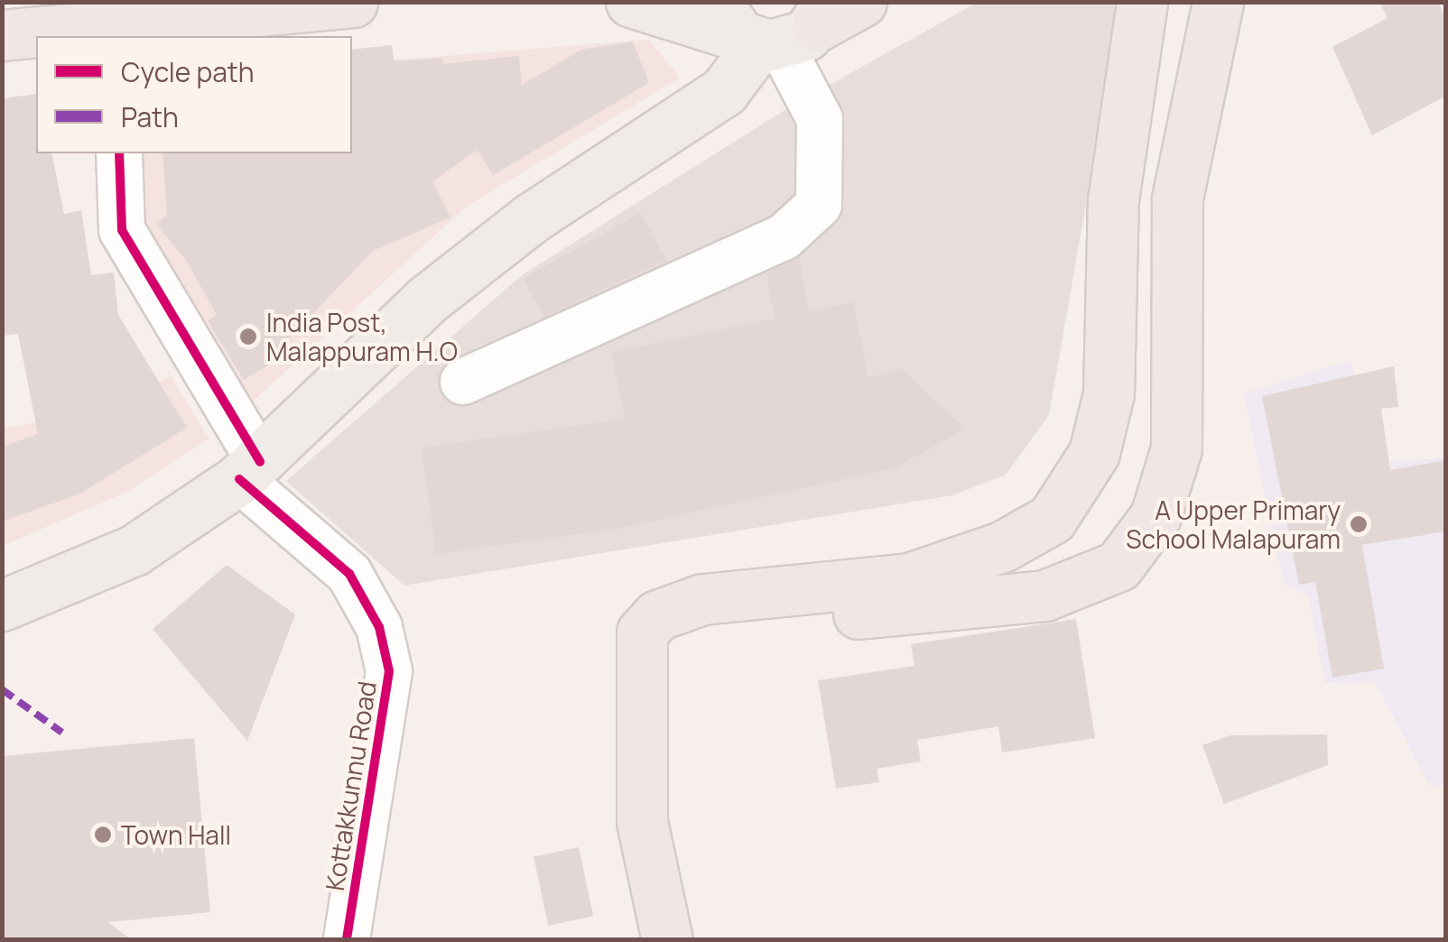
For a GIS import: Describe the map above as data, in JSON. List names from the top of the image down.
{
  "streets": {
    "street": ["Kottakkunnu Road"]
  },
  "places": ["India Post, Malappuram H.O", "A Upper Primary School Malapuram", "Town Hall"],
  "legend": ["Cycle path", "Path"]
}
